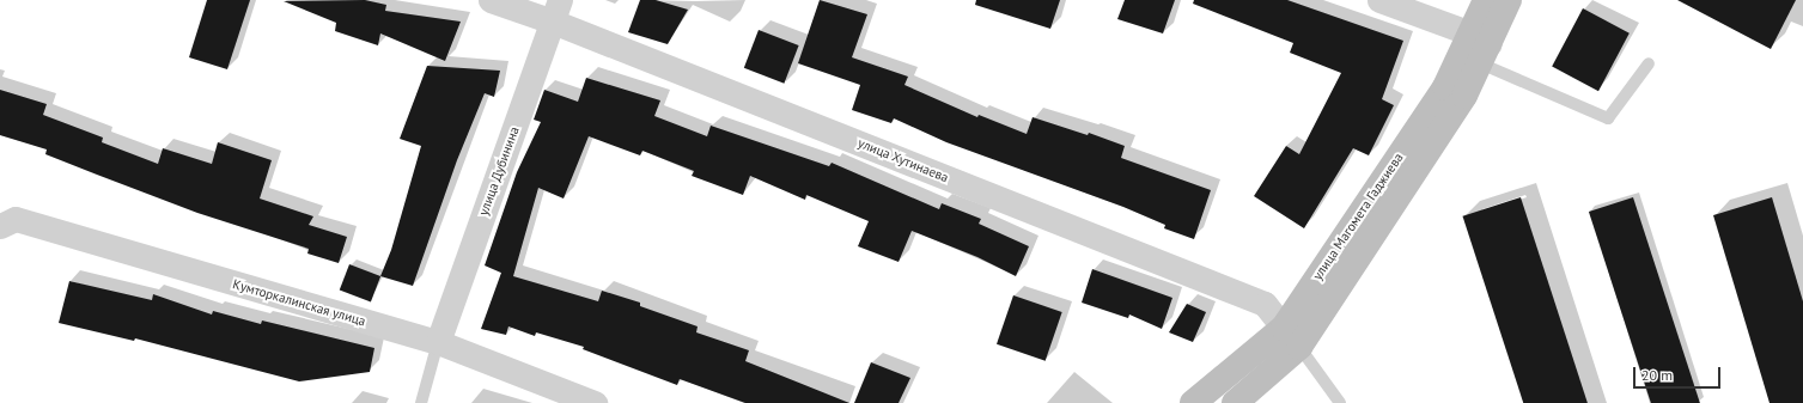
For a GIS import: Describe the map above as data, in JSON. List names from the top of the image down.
{
  "streets": {
    "main road": ["улица Магомета Гаджиева"],
    "street": ["улица Хутинаева", "улица Дубинина", "Кумторкалинская улица"]
  },
  "crossings": [
    ["улица Хутинаева", "улица Дубинина"],
    ["улица Хутинаева", "улица Магомета Гаджиева"],
    ["улица Дубинина", "Кумторкалинская улица"]
  ],
  "scale_bar": "20 m"
}
